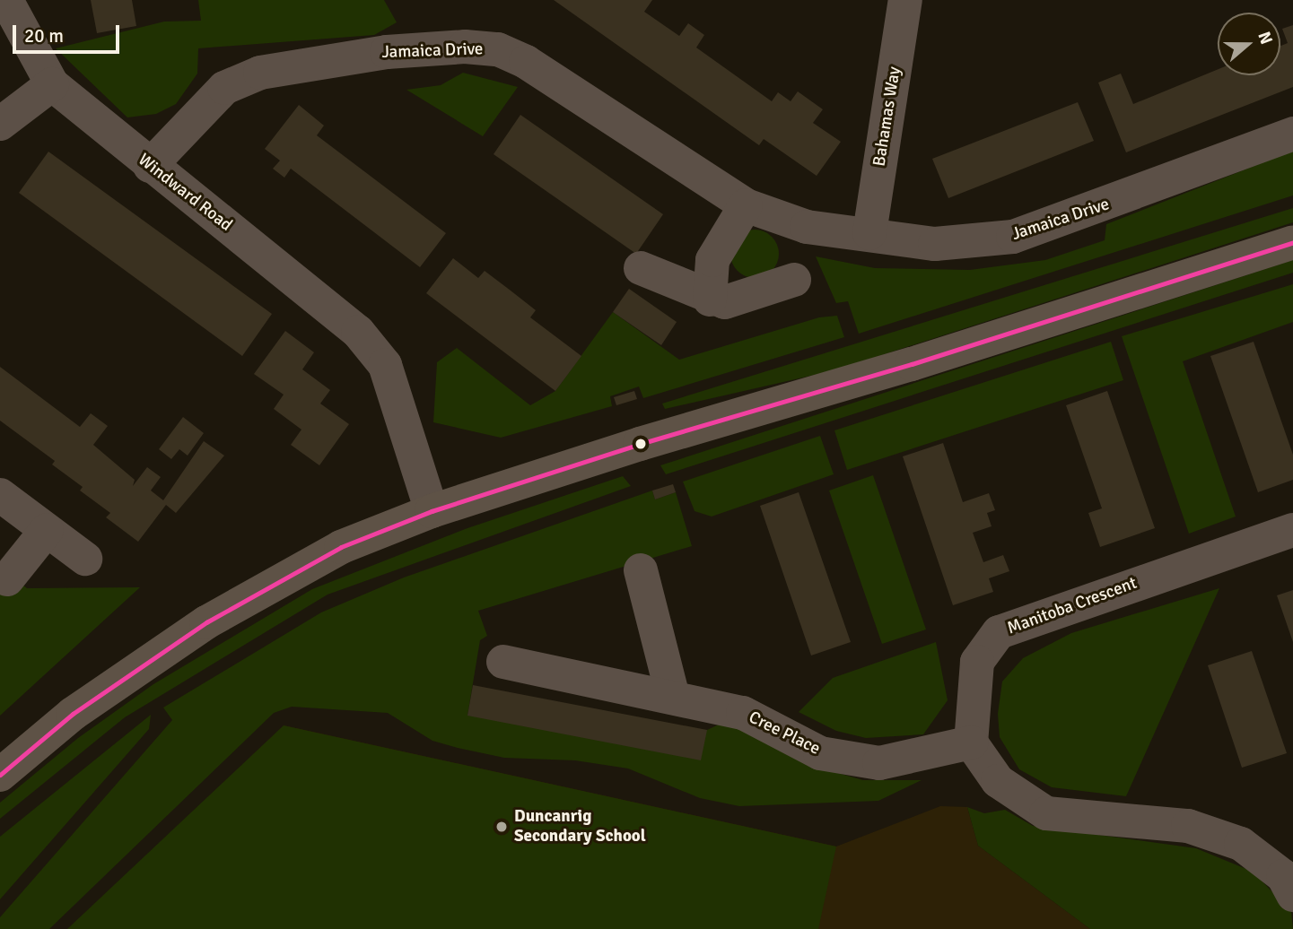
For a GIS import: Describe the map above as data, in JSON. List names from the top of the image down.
{
  "streets": {
    "street": [
      "Jamaica Drive",
      "Bahamas Way",
      "Windward Road",
      "Manitoba Crescent",
      "Cree Place"
    ]
  },
  "crossings": [
    ["Jamaica Drive", "Bahamas Way"],
    ["Jamaica Drive", "Windward Road"],
    ["Manitoba Crescent", "Cree Place"]
  ],
  "places": ["Duncanrig Secondary School"],
  "scale_bar": "20 m",
  "north": "right"
}
